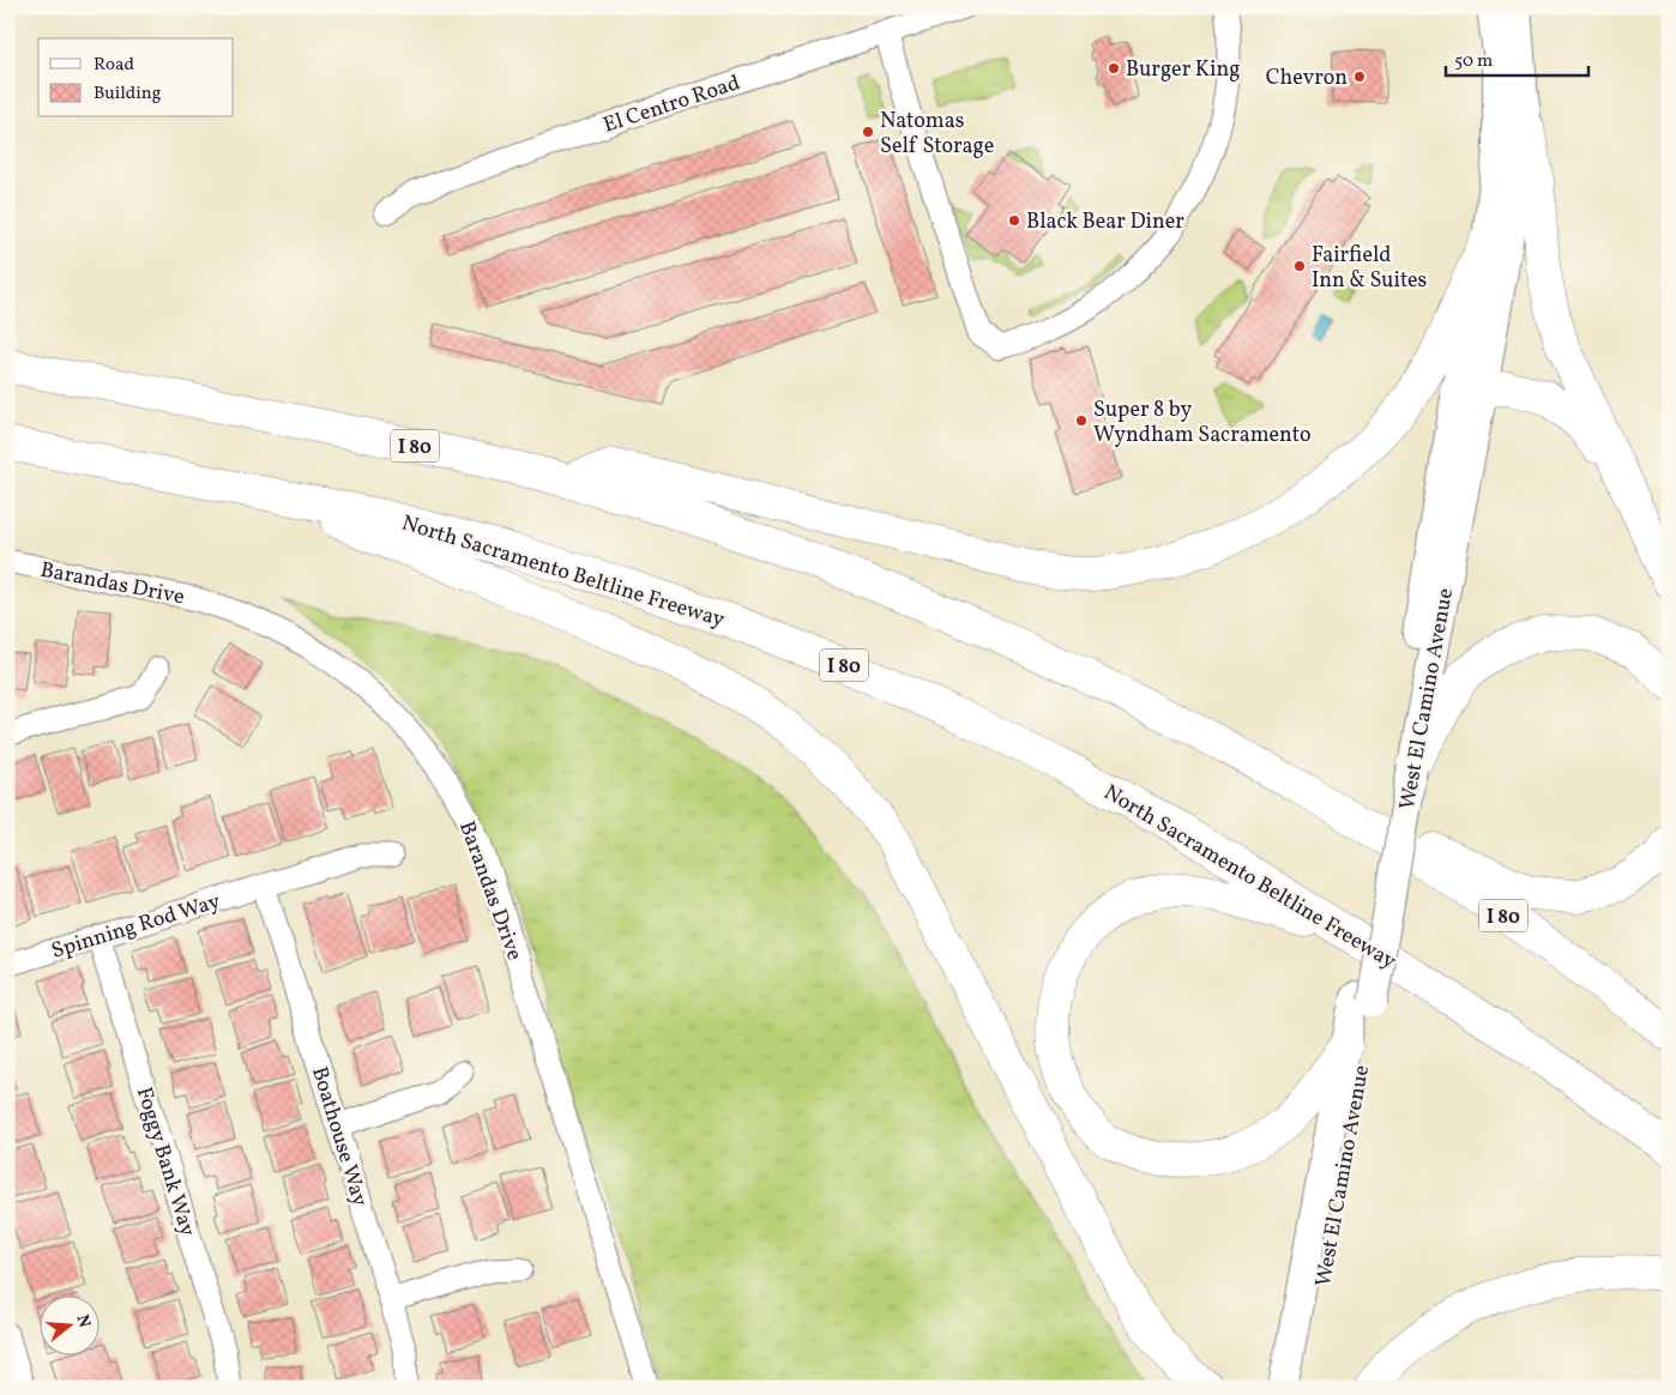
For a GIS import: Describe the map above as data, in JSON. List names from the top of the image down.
{
  "streets": {
    "highway": ["I 80", "North Sacramento Beltline Freeway"],
    "main road": ["West El Camino Avenue"],
    "street": [
      "El Centro Road",
      "Barandas Drive",
      "Spinning Rod Way",
      "Boathouse Way",
      "Foggy Bank Way"
    ]
  },
  "crossings": [
    ["Spinning Rod Way", "Boathouse Way"],
    ["Spinning Rod Way", "Foggy Bank Way"]
  ],
  "places": [
    "Burger King",
    "Chevron",
    "Natomas Self Storage",
    "Black Bear Diner",
    "Fairfield Inn & Suites",
    "Super 8 by Wyndham Sacramento"
  ],
  "legend": ["Road", "Building"],
  "scale_bar": "50 m",
  "north": "right"
}
